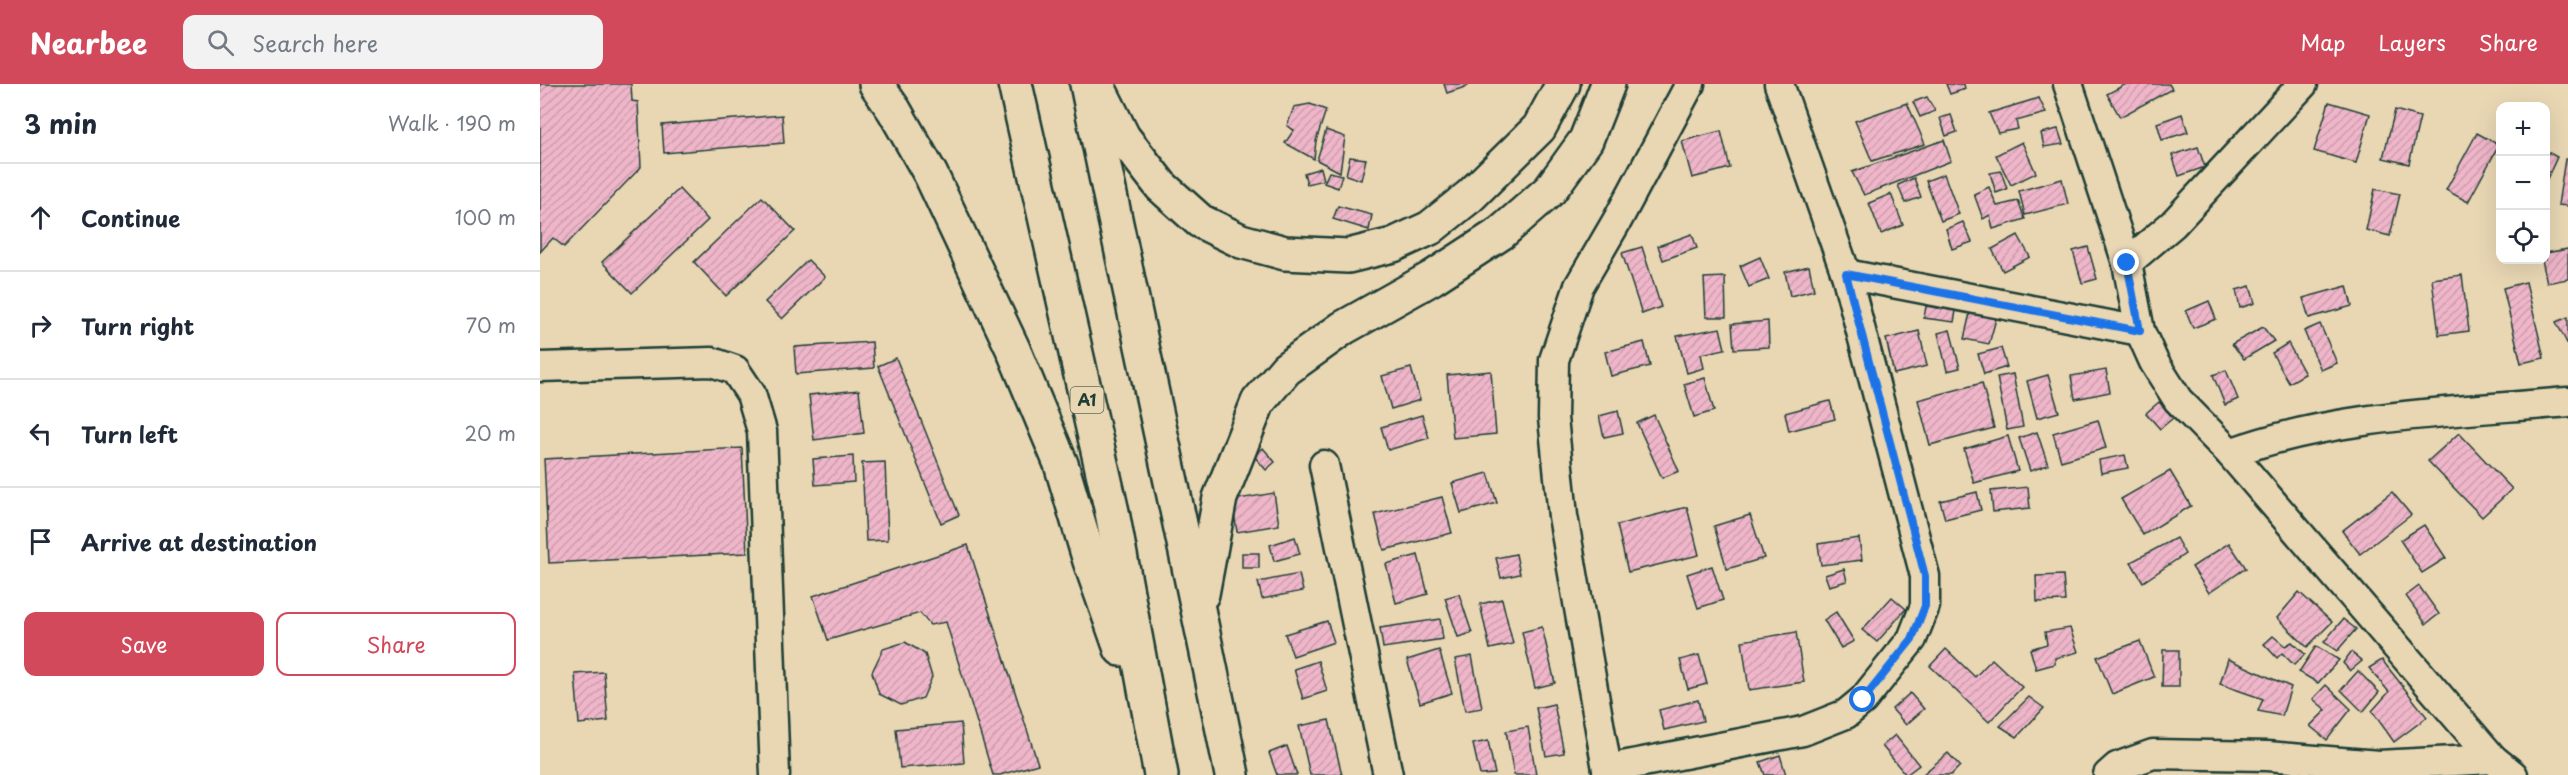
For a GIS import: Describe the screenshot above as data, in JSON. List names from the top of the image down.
{
  "streets": {
    "highway": ["A1"]
  },
  "page": {
    "header": "Nearbee",
    "search": "Search here",
    "nav": ["Map", "Layers", "Share"],
    "heading": ["3 min", "Walk · 190 m"],
    "map_buttons": ["+", "−"],
    "list": [
      ["Continue", "100 m"],
      ["Turn right", "70 m"],
      ["Turn left", "20 m"],
      "Arrive at destination"
    ],
    "buttons": ["Save", "Share"]
  }
}
